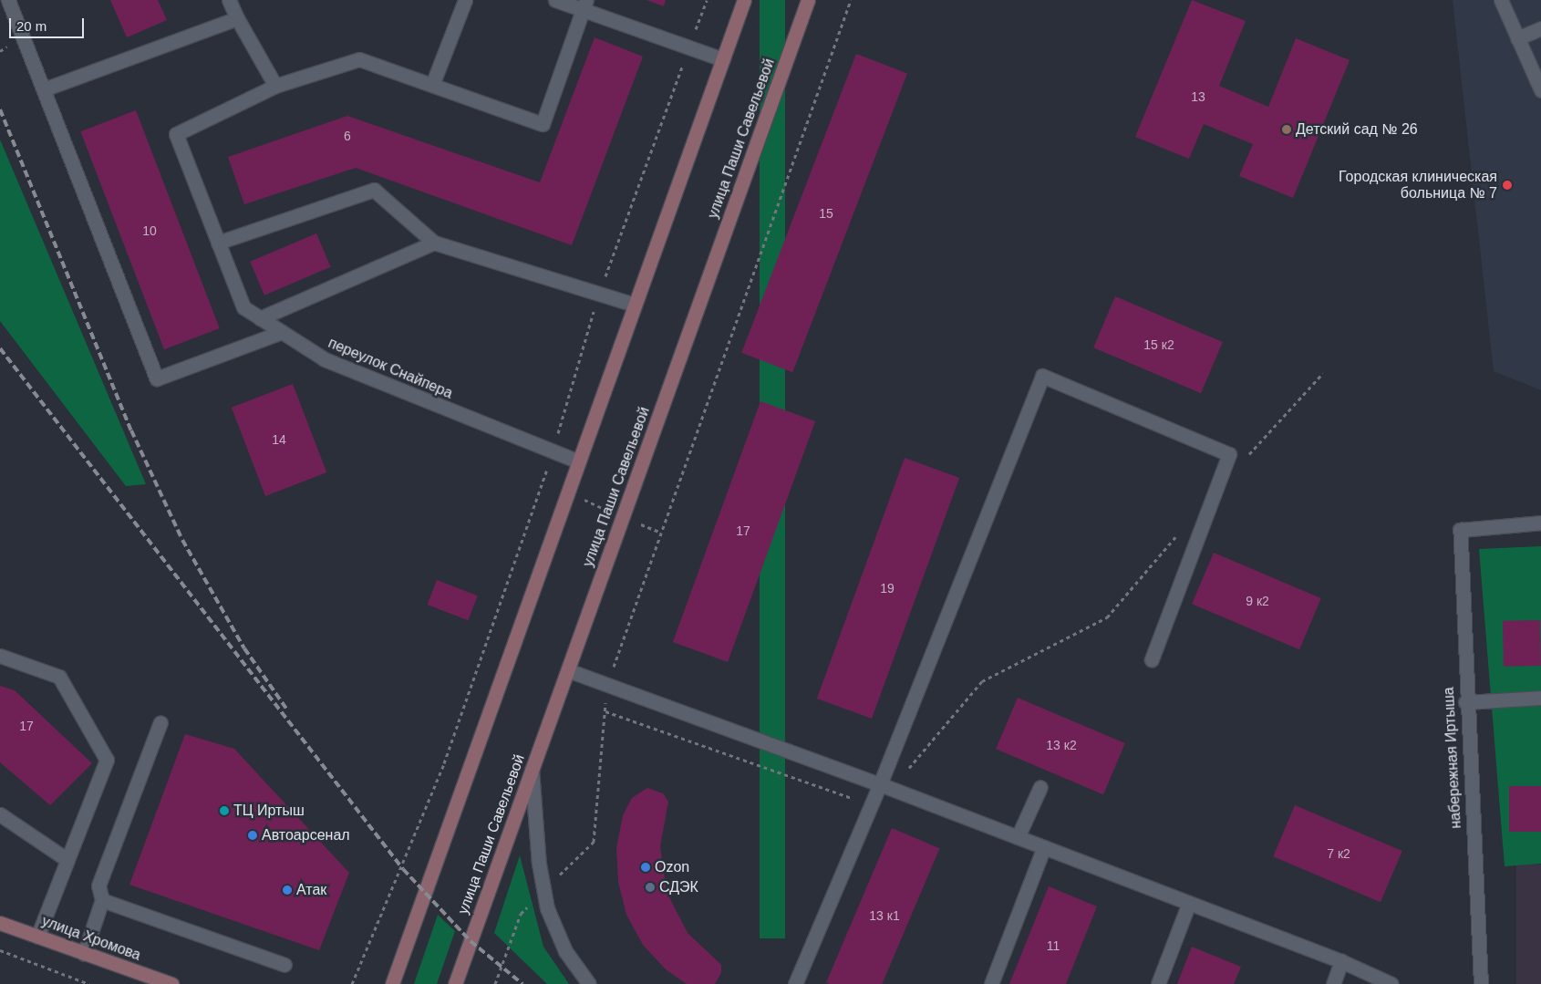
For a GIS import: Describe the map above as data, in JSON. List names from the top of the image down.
{
  "streets": {
    "main road": ["улица Паши Савельевой", "улица Хромова"],
    "street": ["переулок Снайпера", "набережная Иртыша"]
  },
  "places": [
    "Детский сад № 26",
    "Городская клиническая больница № 7",
    "ТЦ Иртыш",
    "Автоарсенал",
    "Ozon",
    "СДЭК",
    "Атак"
  ],
  "house_numbers": [
    "13",
    "6",
    "15",
    "10",
    "15 к2",
    "14",
    "17",
    "19",
    "9 к2",
    "17",
    "13 к2",
    "7 к2",
    "13 к1",
    "11"
  ],
  "scale_bar": "20 m"
}
